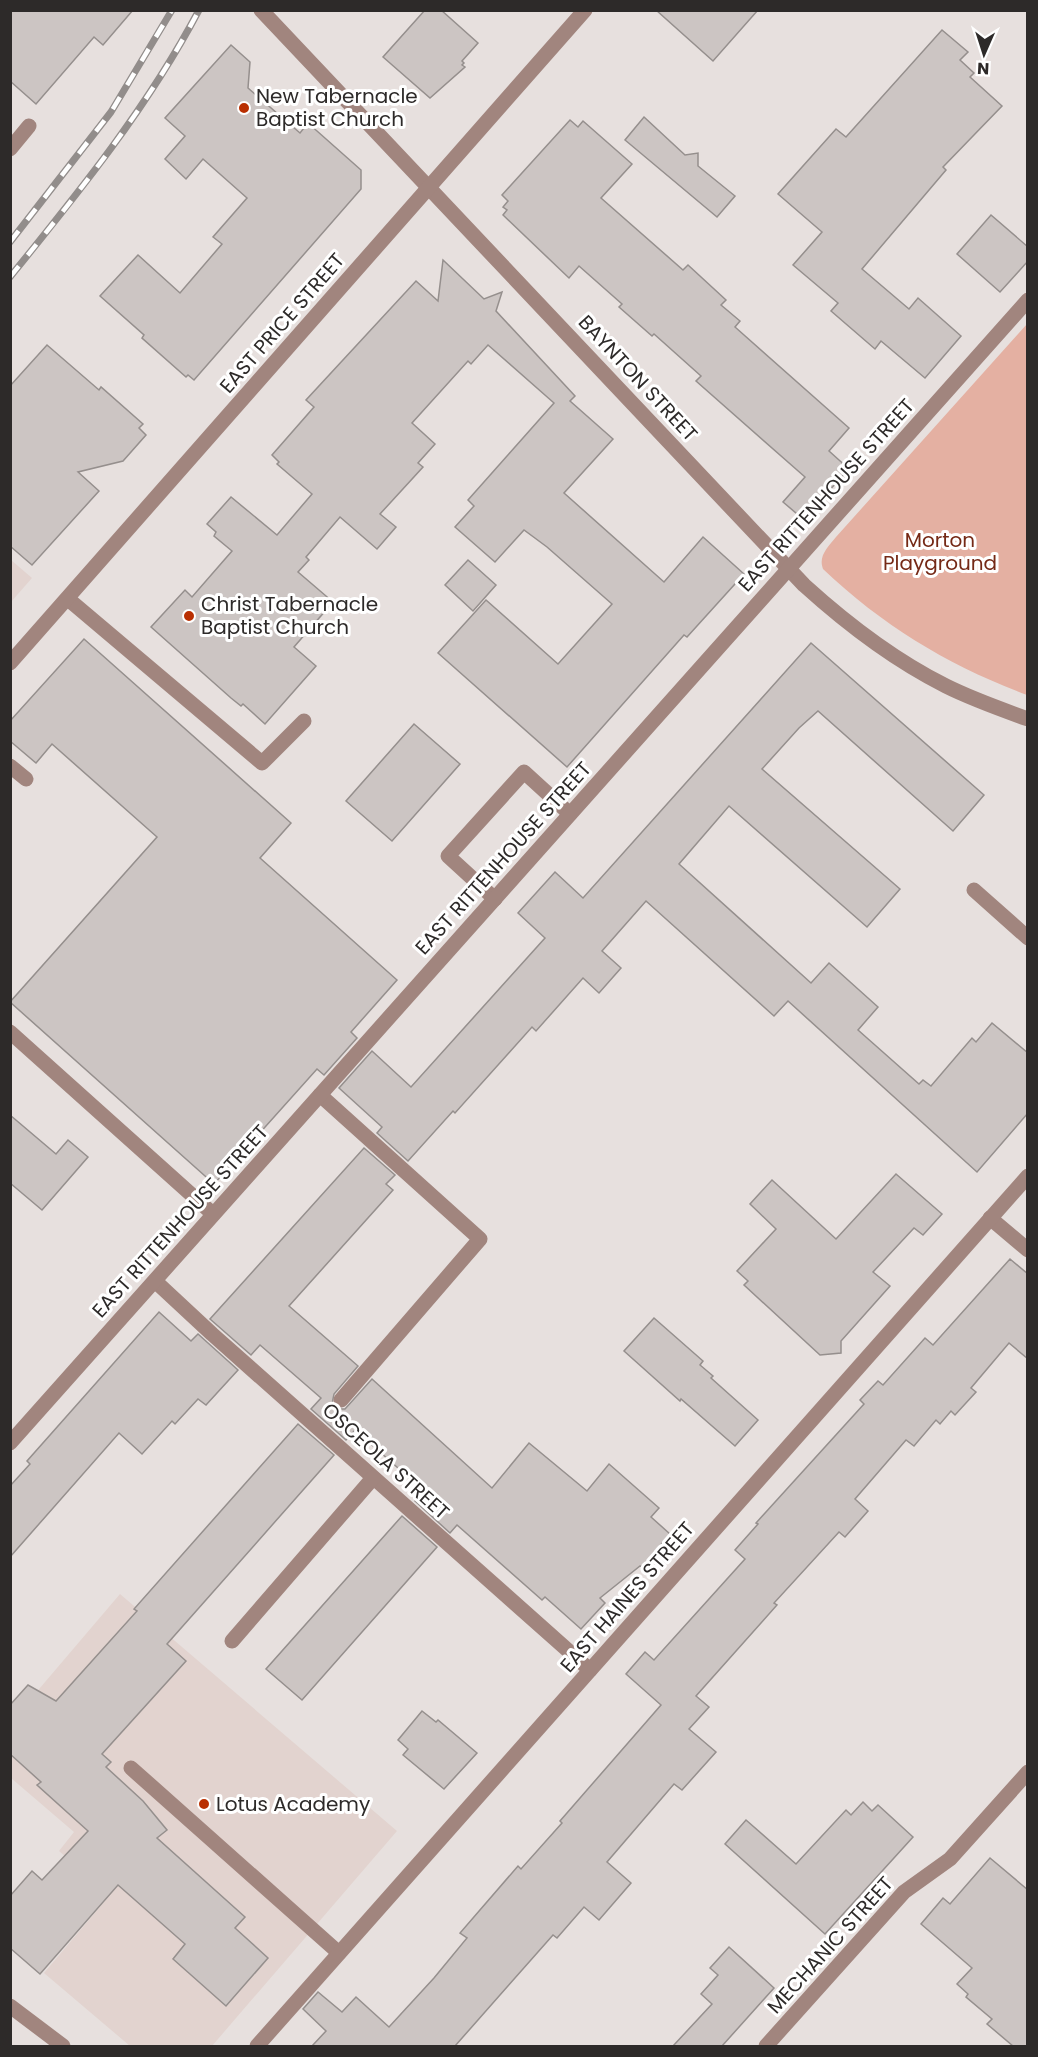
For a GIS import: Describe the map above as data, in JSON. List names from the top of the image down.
{
  "streets": {
    "street": [
      "EAST PRICE STREET",
      "BAYNTON STREET",
      "EAST RITTENHOUSE STREET",
      "OSCEOLA STREET",
      "EAST HAINES STREET",
      "MECHANIC STREET"
    ]
  },
  "crossings": [
    ["EAST PRICE STREET", "BAYNTON STREET"],
    ["BAYNTON STREET", "EAST RITTENHOUSE STREET"],
    ["EAST RITTENHOUSE STREET", "OSCEOLA STREET"],
    ["OSCEOLA STREET", "EAST HAINES STREET"]
  ],
  "parks": ["Morton Playground"],
  "places": ["New Tabernacle Baptist Church", "Christ Tabernacle Baptist Church", "Lotus Academy"],
  "north": "bottom"
}
